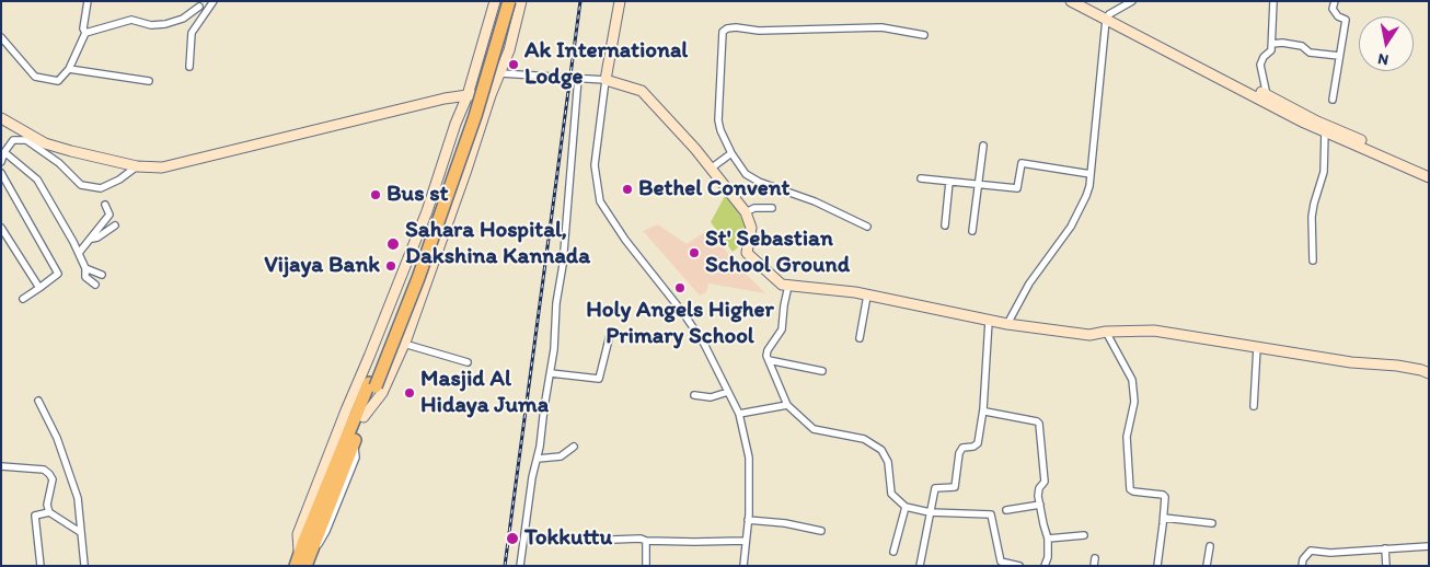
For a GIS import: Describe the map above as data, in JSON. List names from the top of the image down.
{
  "places": [
    "Ak International Lodge",
    "Bethel Convent",
    "Bus st",
    "Sahara Hospital, Dakshina Kannada",
    "St' Sebastian School Ground",
    "Vijaya Bank",
    "Holy Angels Higher Primary School",
    "Masjid Al Hidaya Juma",
    "Tokkuttu"
  ],
  "north": "bottom"
}
